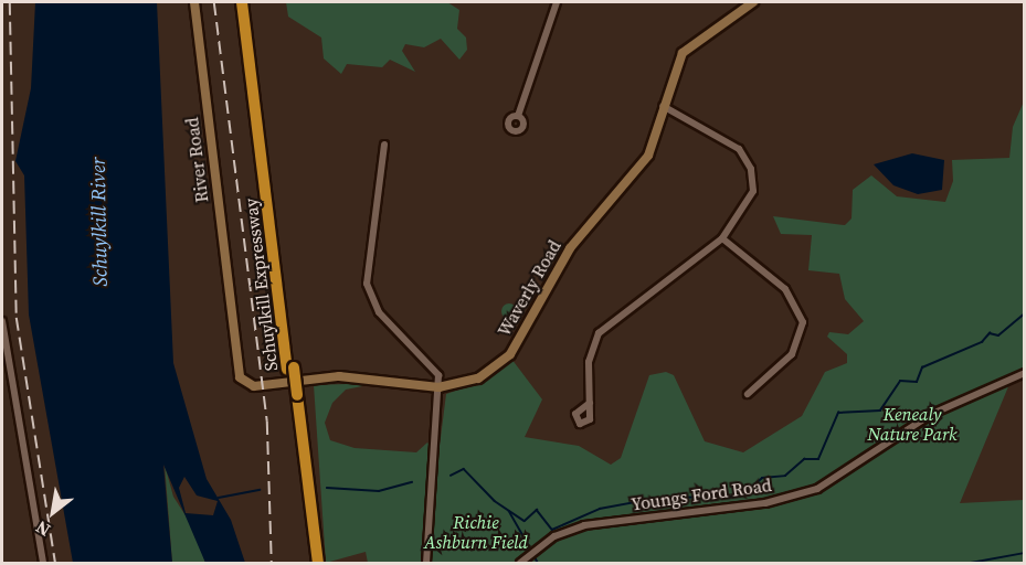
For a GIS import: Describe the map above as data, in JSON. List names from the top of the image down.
{
  "streets": {
    "highway": ["Schuylkill Expressway"],
    "street": ["River Road", "Waverly Road", "Youngs Ford Road"]
  },
  "crossings": [
    ["River Road", "Waverly Road"]
  ],
  "water": ["Schuylkill River"],
  "parks": ["Kenealy Nature Park", "Richie Ashburn Field"],
  "north": "bottom left"
}
